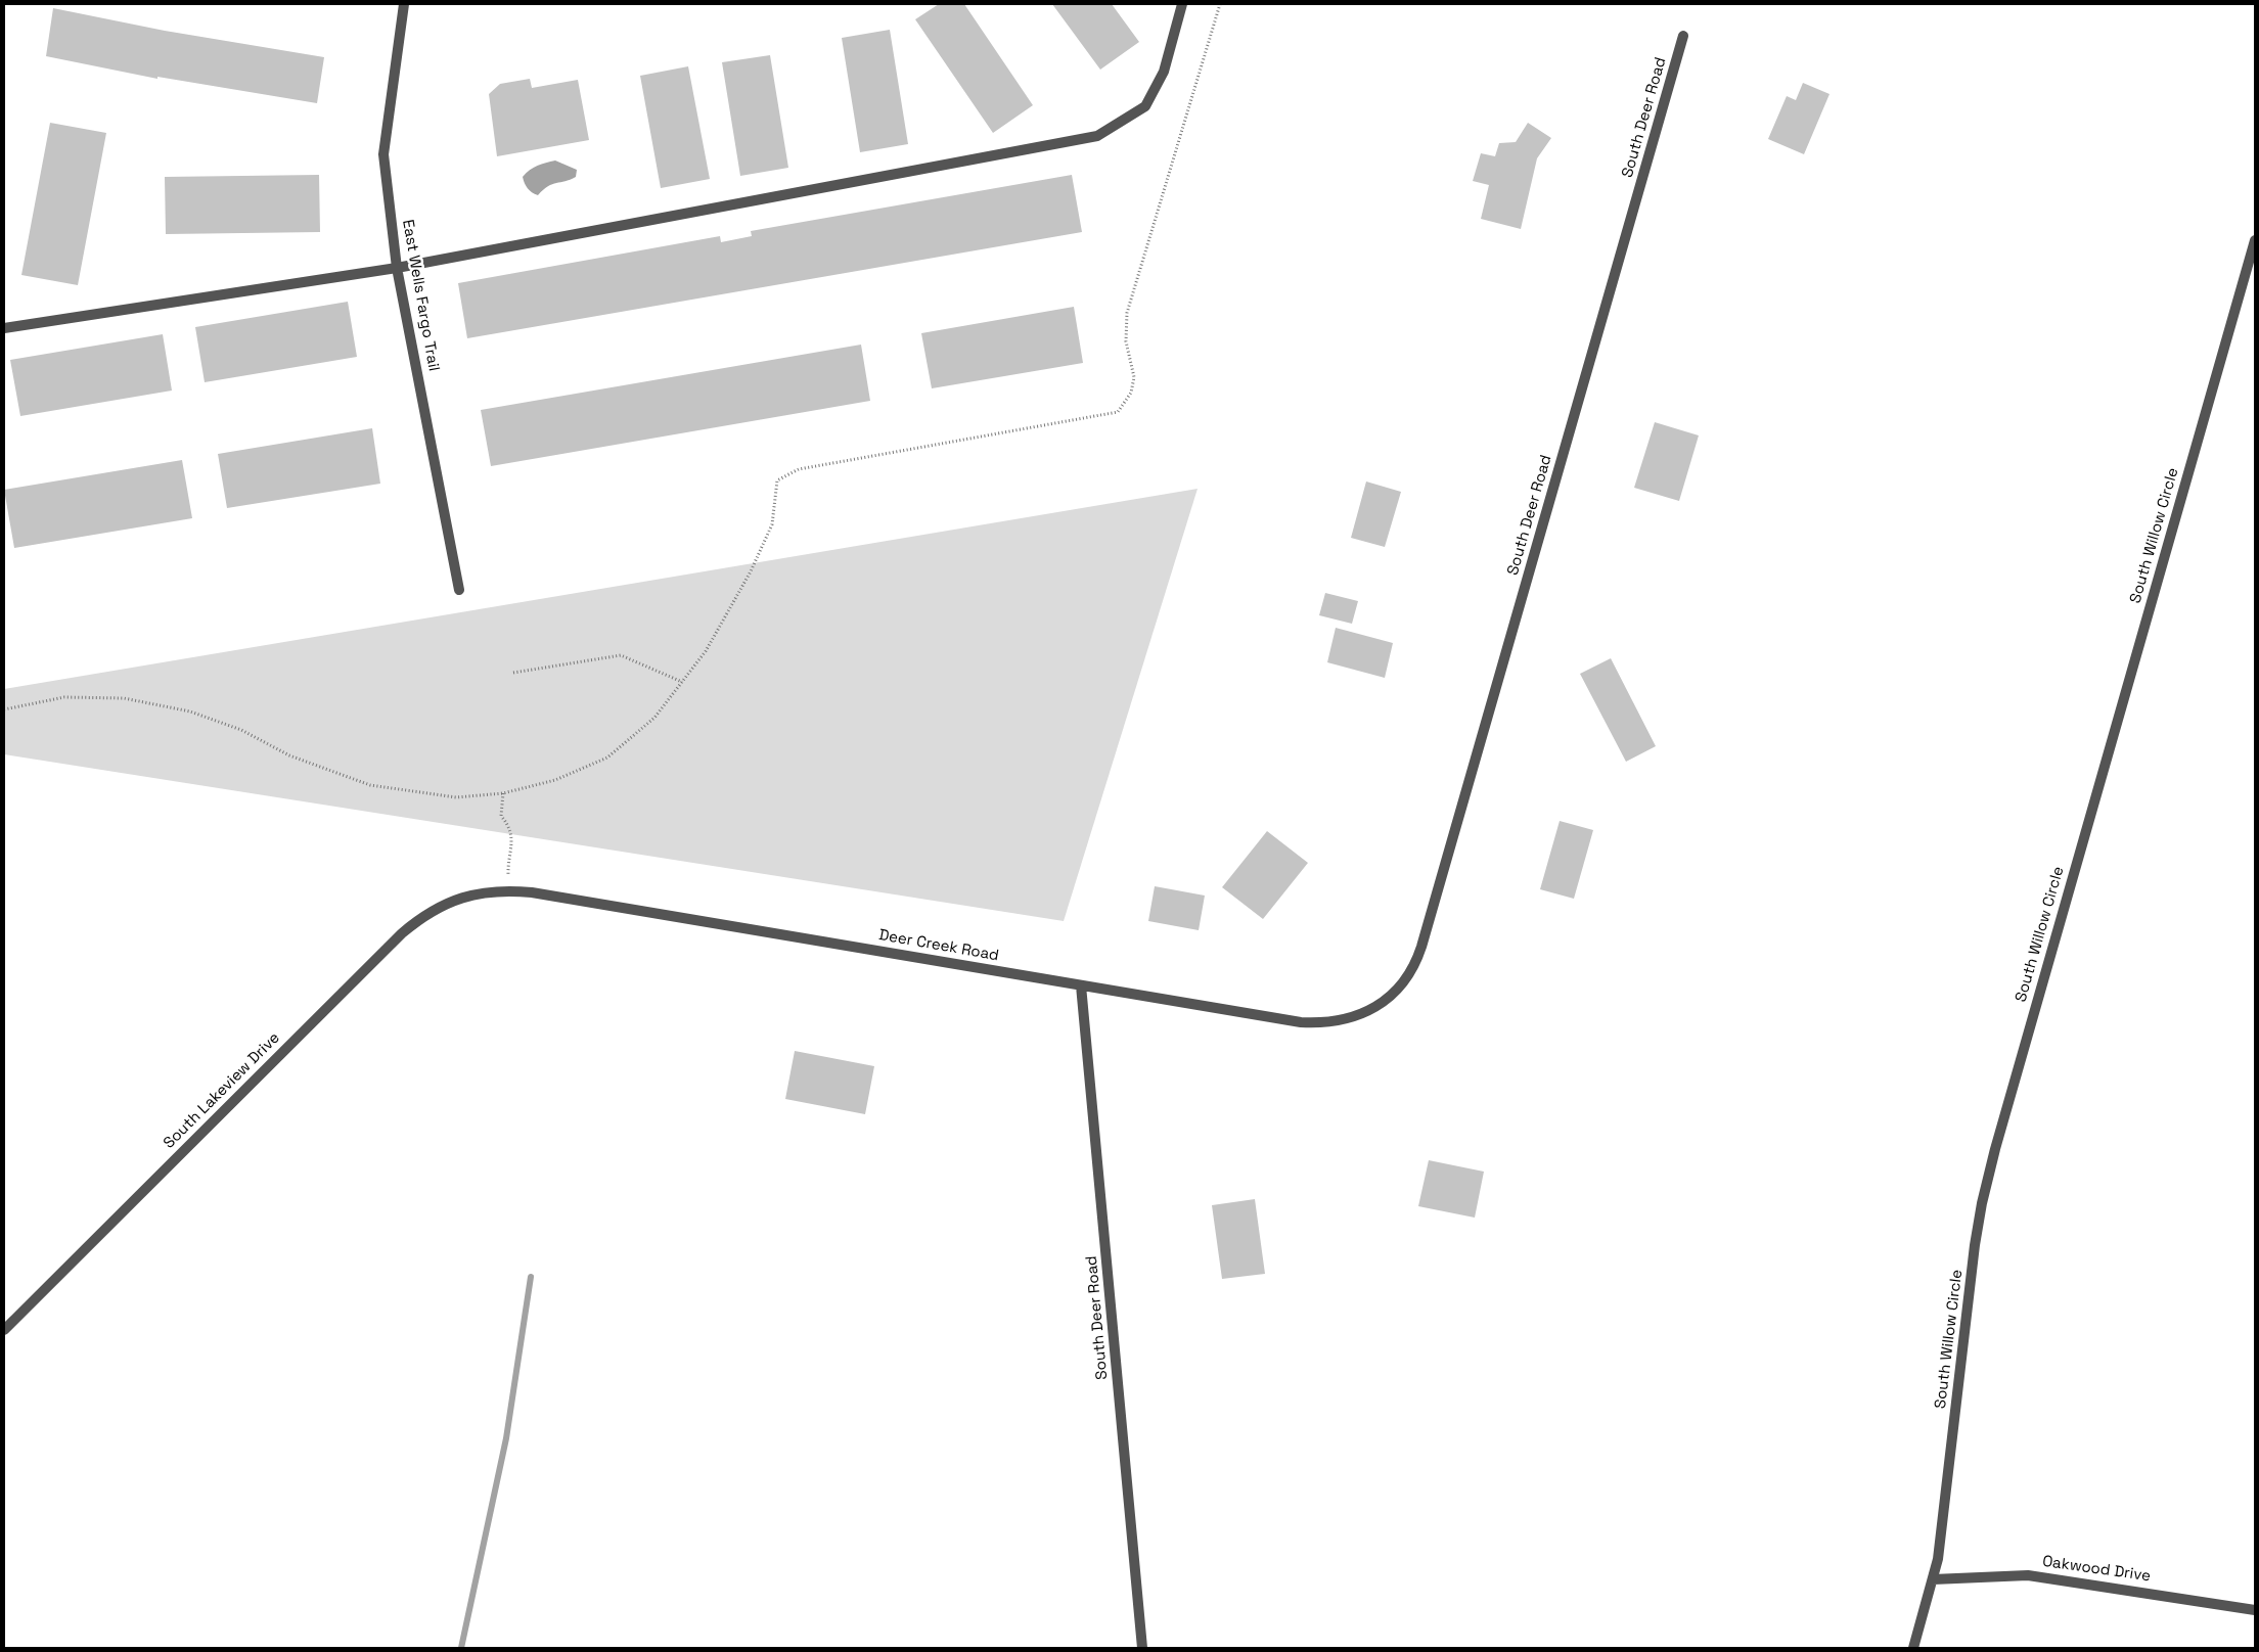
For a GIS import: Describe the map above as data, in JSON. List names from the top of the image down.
{
  "streets": {
    "street": [
      "South Deer Road",
      "East Wells Fargo Trail",
      "South Willow Circle",
      "Deer Creek Road",
      "South Lakeview Drive",
      "Oakwood Drive"
    ]
  },
  "crossings": [
    ["South Deer Road", "Deer Creek Road"],
    ["South Willow Circle", "Oakwood Drive"],
    ["Deer Creek Road", "South Lakeview Drive"]
  ]
}
